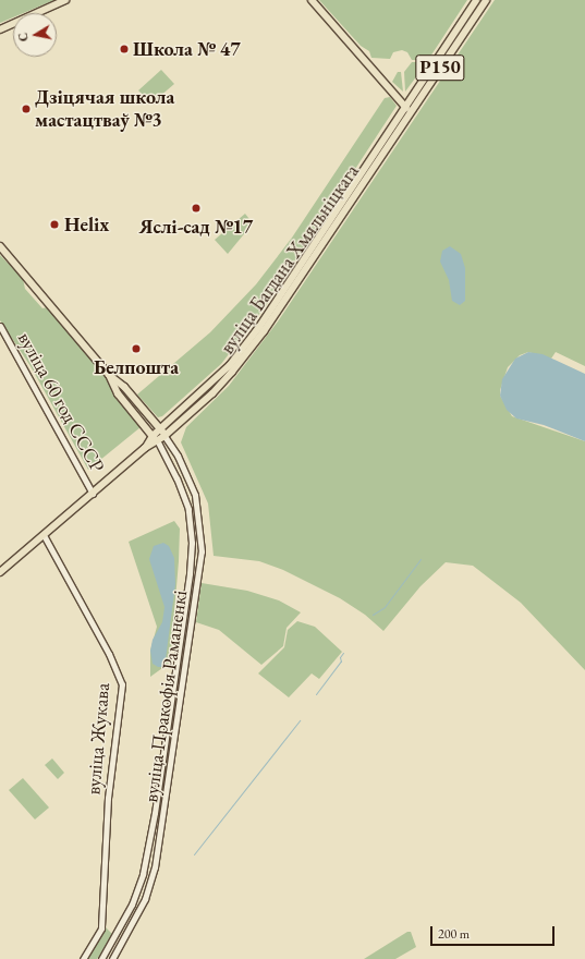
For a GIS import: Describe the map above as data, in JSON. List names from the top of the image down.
{
  "streets": {
    "main road": ["Р150", "вуліца Багдана Хмяльніцкага", "вуліца 60 год СССР"],
    "street": ["вуліца Пракофія Раманенкі", "вуліца Жукава"]
  },
  "crossings": [
    ["Р150", "вуліца Багдана Хмяльніцкага"],
    ["вуліца Багдана Хмяльніцкага", "вуліца 60 год СССР"],
    ["вуліца Багдана Хмяльніцкага", "вуліца Пракофія Раманенкі"],
    ["вуліца Багдана Хмяльніцкага", "вуліца Жукава"],
    ["вуліца 60 год СССР", "вуліца Пракофія Раманенкі"]
  ],
  "places": [
    "Школа № 47",
    "Дзіцячая школа мастацтваў №3",
    "Яслі-сад №17",
    "Helix",
    "Белпошта"
  ],
  "scale_bar": "200 m",
  "north": "left"
}
